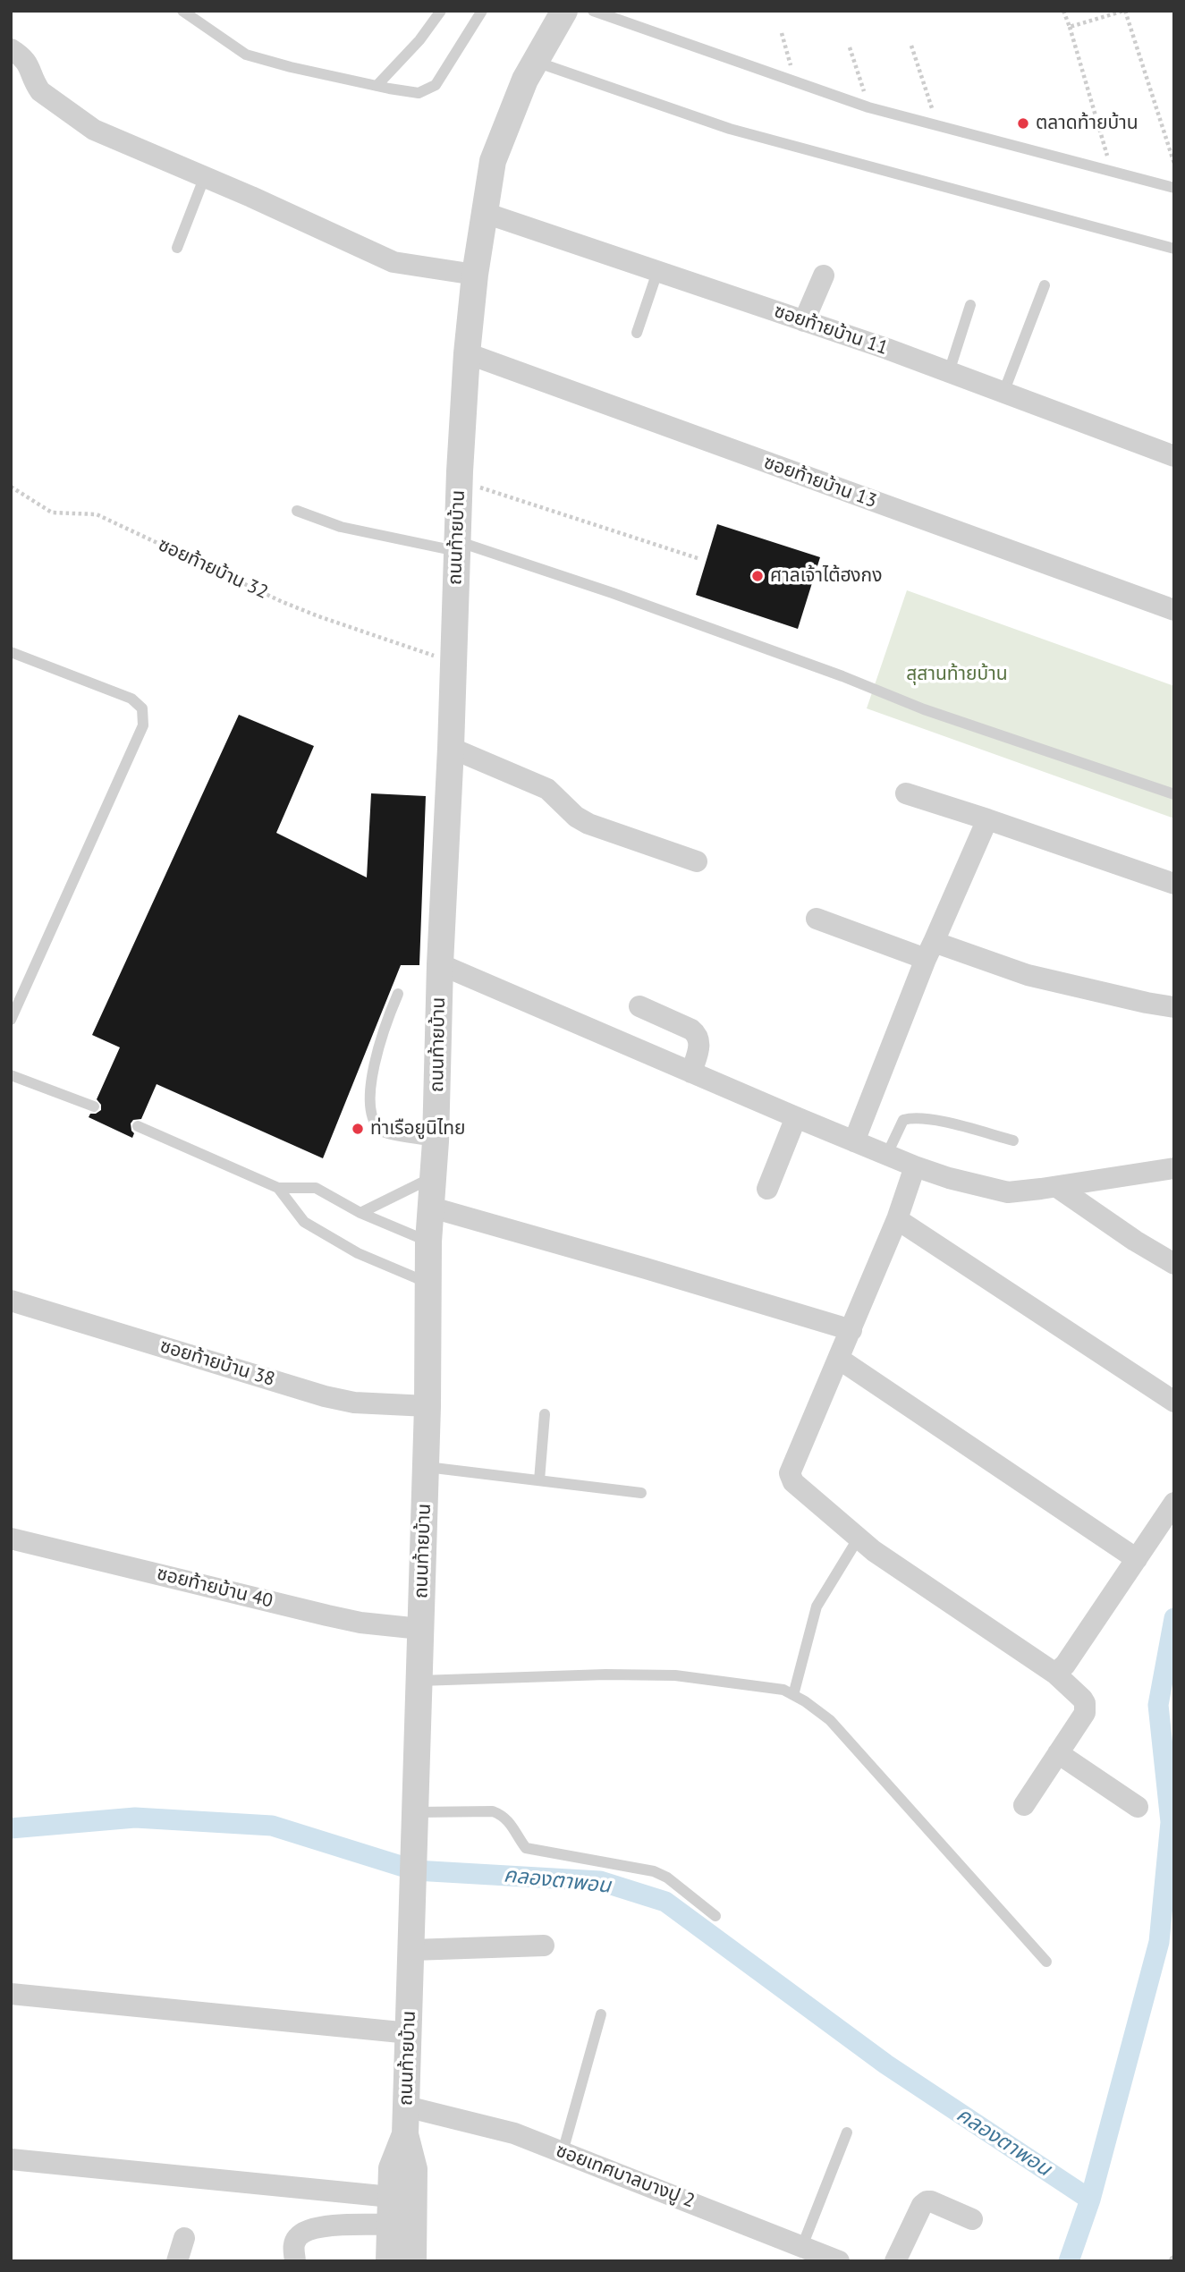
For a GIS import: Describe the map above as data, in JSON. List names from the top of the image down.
{
  "streets": {
    "street": [
      "ซอยท้ายบ้าน 11",
      "ซอยท้ายบ้าน 13",
      "ถนนท้ายบ้าน",
      "ซอยท้ายบ้าน 38",
      "ซอยท้ายบ้าน 40",
      "ซอยเทศบาลบางปู 2"
    ],
    "path": ["ซอยท้ายบ้าน 32"]
  },
  "crossings": [
    ["ซอยท้ายบ้าน 11", "ถนนท้ายบ้าน"],
    ["ซอยท้ายบ้าน 13", "ถนนท้ายบ้าน"],
    ["ถนนท้ายบ้าน", "ซอยท้ายบ้าน 38"],
    ["ถนนท้ายบ้าน", "ซอยท้ายบ้าน 40"],
    ["ถนนท้ายบ้าน", "ซอยเทศบาลบางปู 2"]
  ],
  "water": ["คลองตาพอน"],
  "parks": ["สุสานท้ายบ้าน"],
  "places": ["ตลาดท้ายบ้าน", "ศาลเจ้าไต้ฮงกง", "ท่าเรือยูนิไทย"]
}
